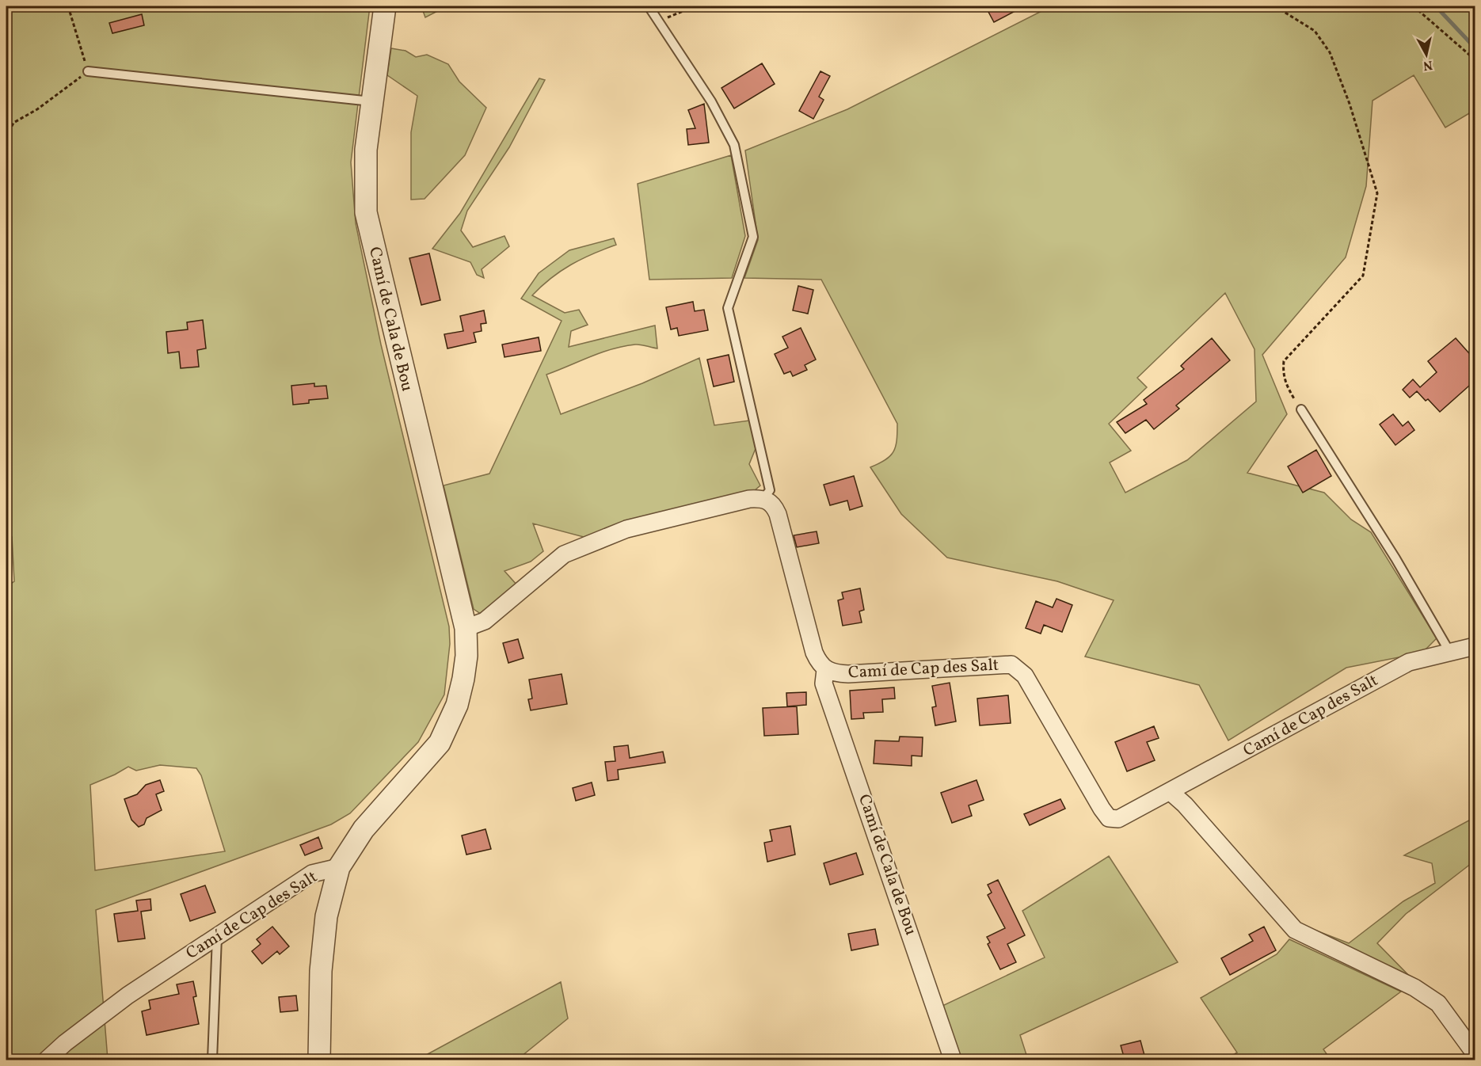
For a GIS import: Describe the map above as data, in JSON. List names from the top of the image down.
{
  "streets": {
    "street": ["Camí de Cala de Bou", "Camí de Cap des Salt"]
  },
  "crossings": [
    ["Camí de Cala de Bou", "Camí de Cap des Salt"]
  ],
  "north": "bottom"
}
